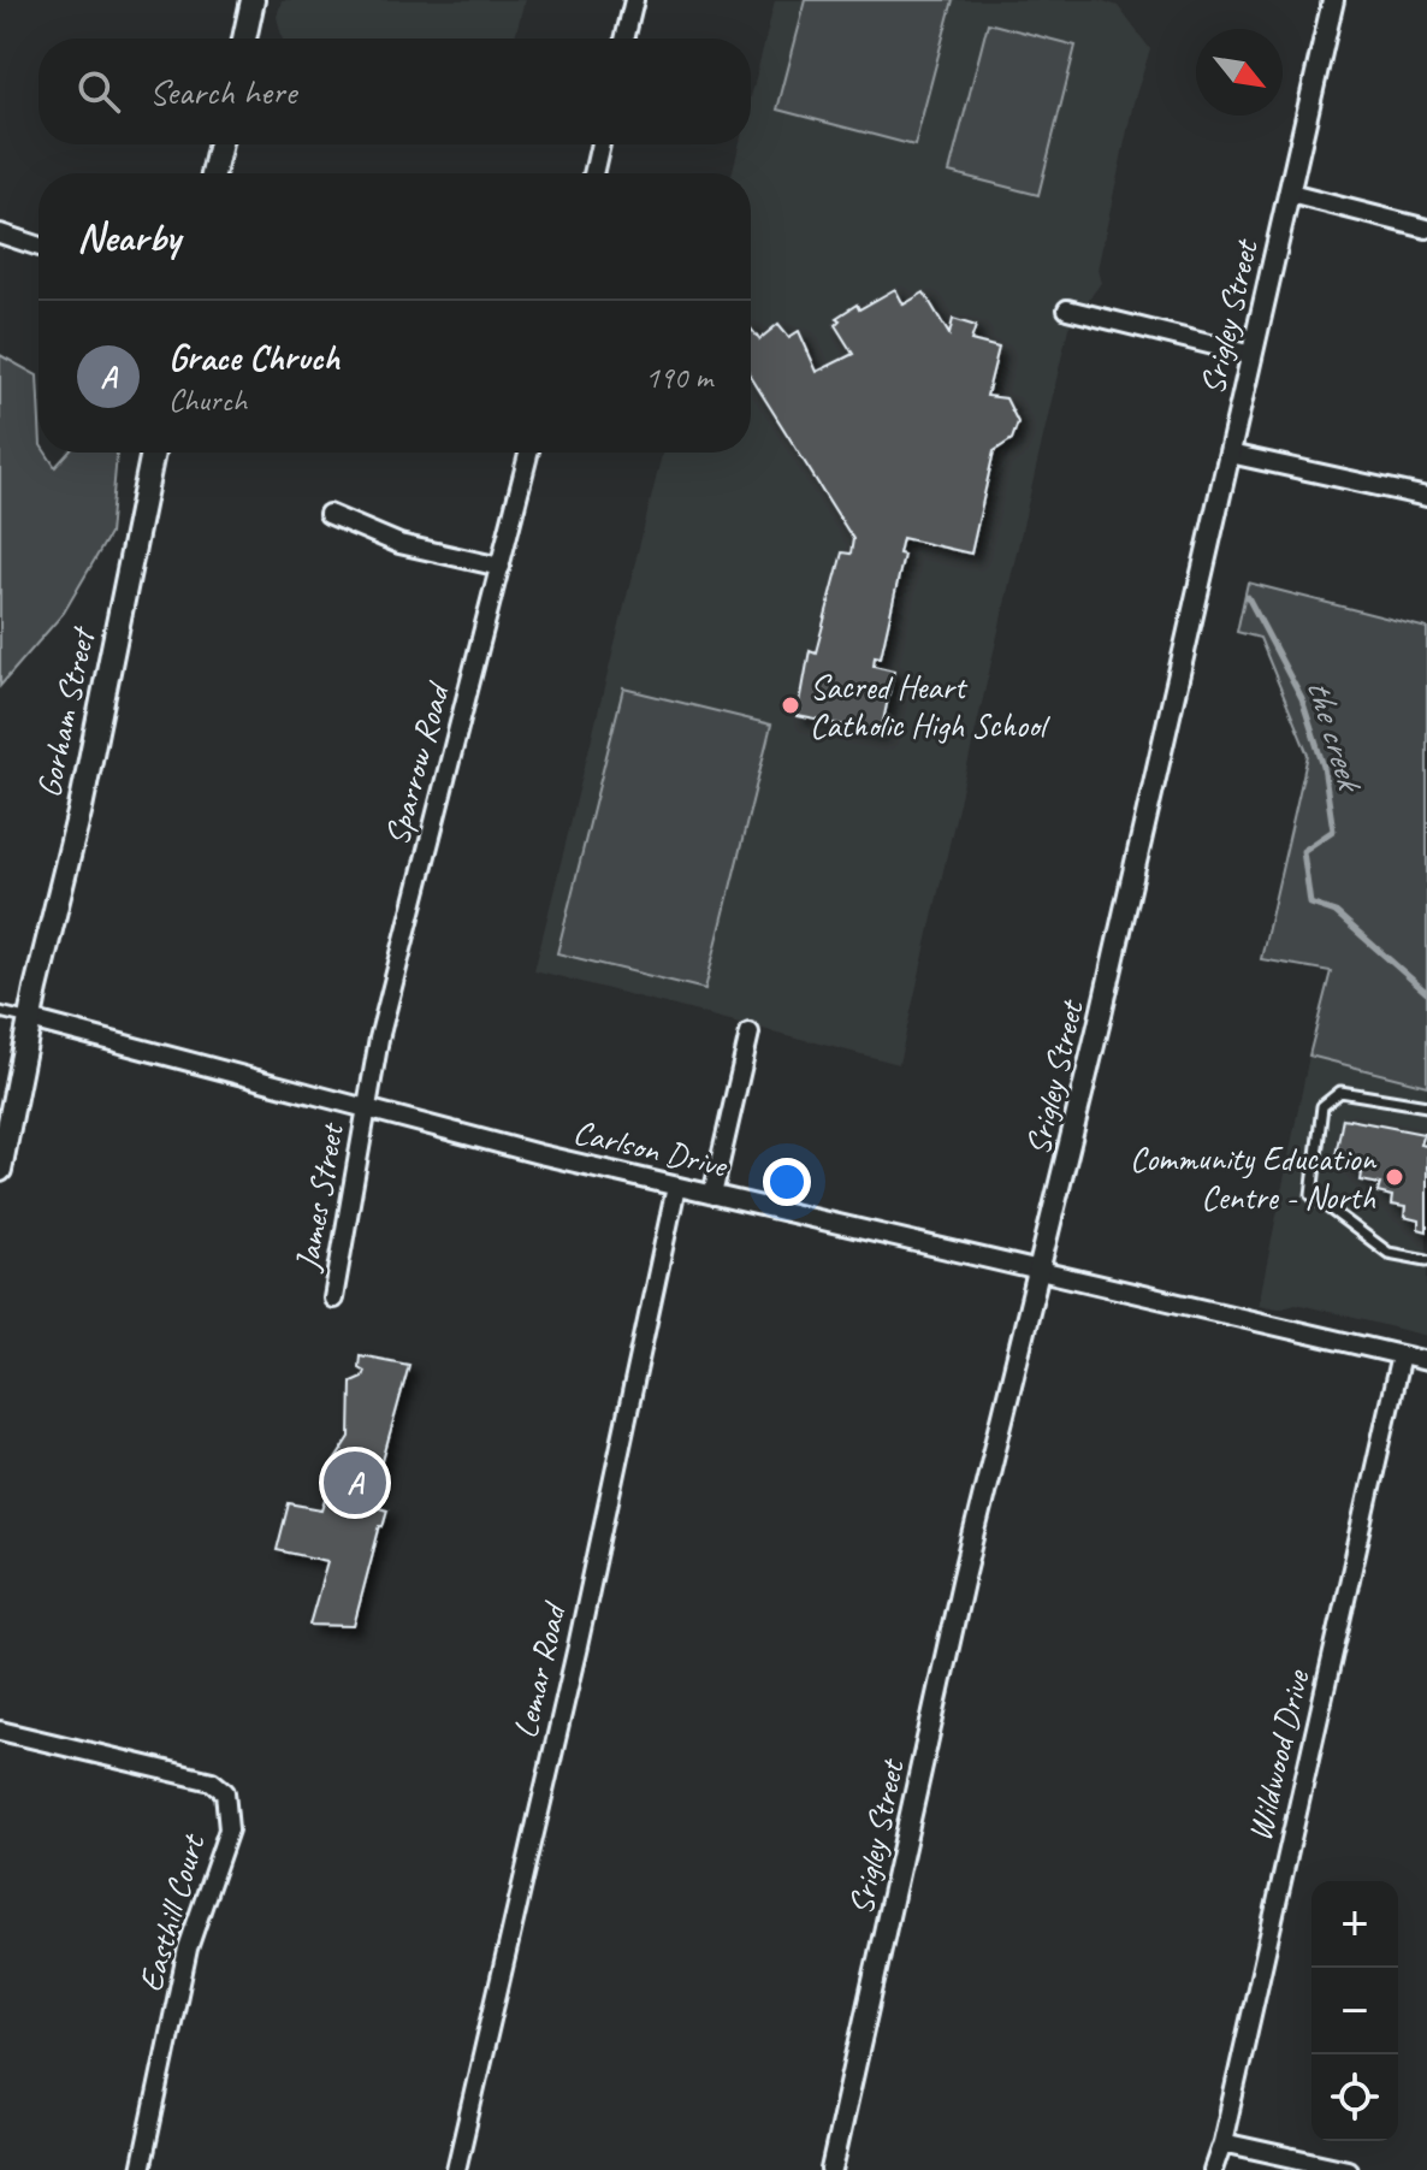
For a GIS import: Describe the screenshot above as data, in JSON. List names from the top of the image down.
{
  "streets": {
    "main road": ["Gorham Street"],
    "street": [
      "Srigley Street",
      "Sparrow Road",
      "Carlson Drive",
      "James Street",
      "Lemar Road",
      "Wildwood Drive",
      "Easthill Court"
    ]
  },
  "crossings": [
    ["Srigley Street", "Carlson Drive"],
    ["Gorham Street", "Carlson Drive"],
    ["Sparrow Road", "Carlson Drive"],
    ["Sparrow Road", "James Street"],
    ["Carlson Drive", "James Street"],
    ["Carlson Drive", "Lemar Road"],
    ["Carlson Drive", "Wildwood Drive"]
  ],
  "water": ["the creek"],
  "places": ["Sacred Heart Catholic High School", "Community Education Centre - North"],
  "north": "bottom right",
  "page": {
    "search": "Search here",
    "heading": "Nearby",
    "list": [
      {
        "mark": "A",
        "name": "Grace Chruch",
        "note": "Church",
        "value": "190 m"
      }
    ],
    "pins": "A",
    "map_buttons": ["+", "−"]
  }
}
